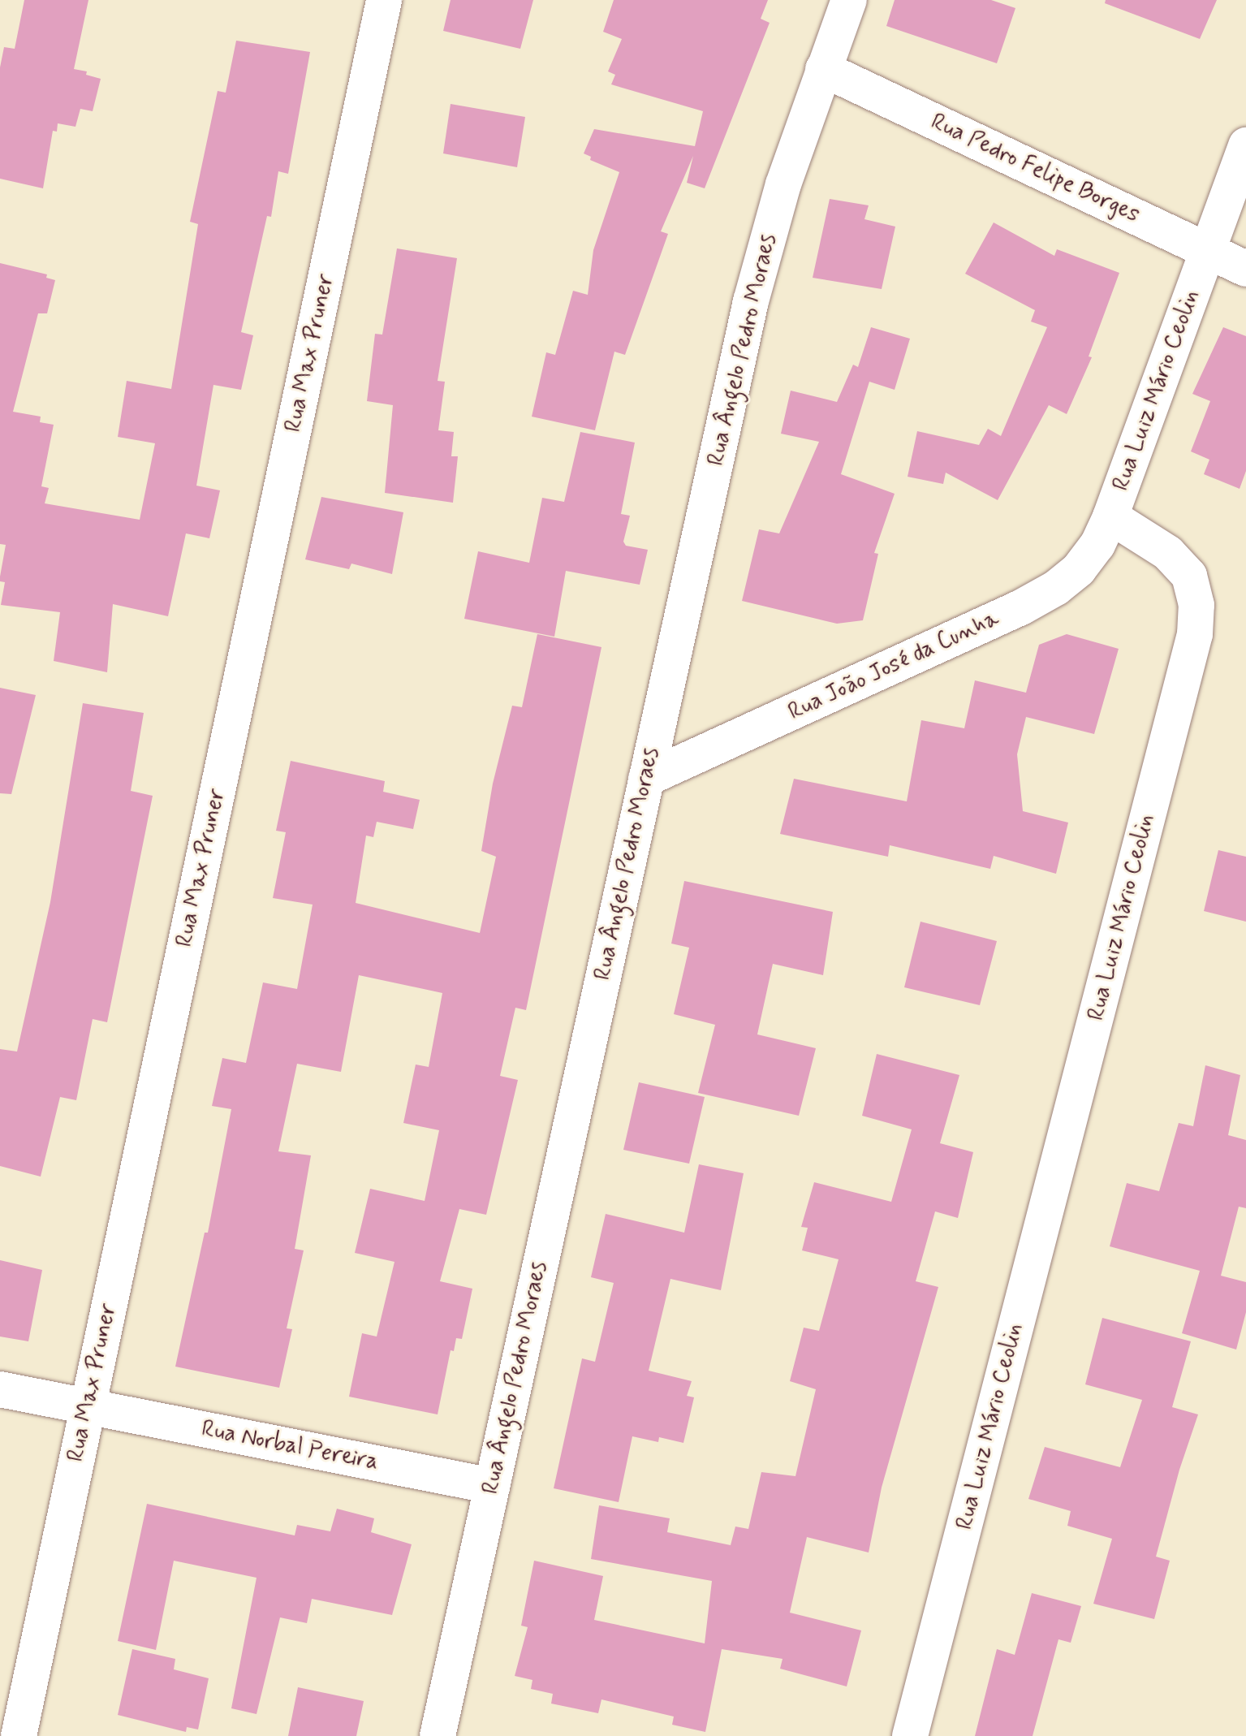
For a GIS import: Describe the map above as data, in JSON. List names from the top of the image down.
{
  "streets": {
    "street": [
      "Rua Pedro Felipe Borges",
      "Rua Ângelo Pedro Moraes",
      "Rua Max Pruner",
      "Rua Luiz Mário Ceolin",
      "Rua João José da Cunha",
      "Rua Norbal Pereira"
    ]
  },
  "crossings": [
    ["Rua Pedro Felipe Borges", "Rua Ângelo Pedro Moraes"],
    ["Rua Pedro Felipe Borges", "Rua Luiz Mário Ceolin"],
    ["Rua Ângelo Pedro Moraes", "Rua João José da Cunha"],
    ["Rua Ângelo Pedro Moraes", "Rua Norbal Pereira"],
    ["Rua Max Pruner", "Rua Norbal Pereira"],
    ["Rua Luiz Mário Ceolin", "Rua João José da Cunha"]
  ]
}
